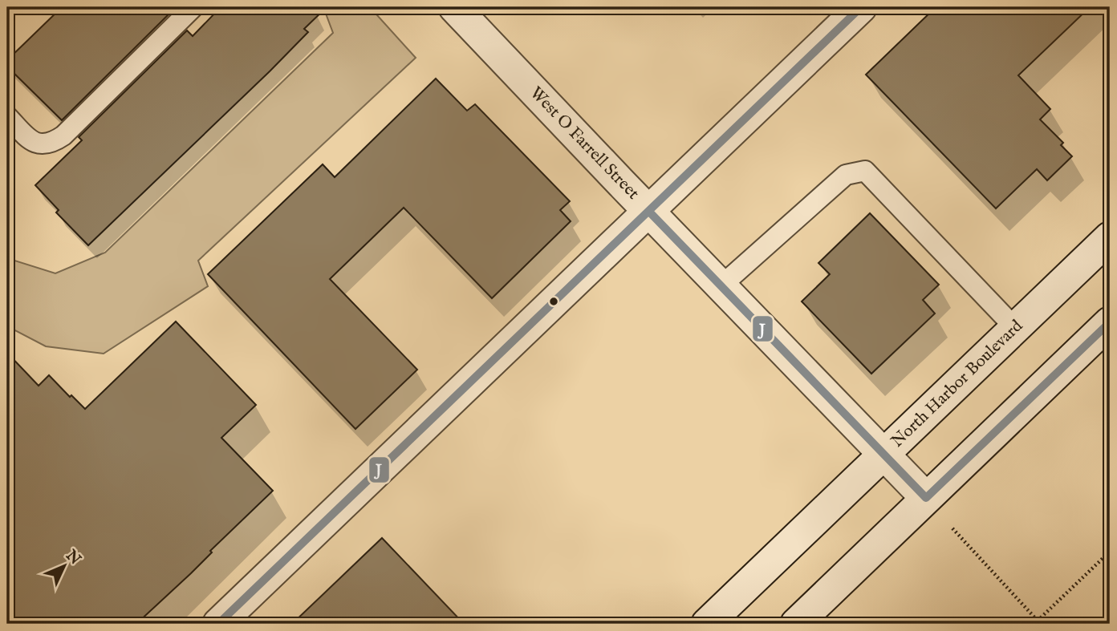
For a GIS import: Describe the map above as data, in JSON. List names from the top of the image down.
{
  "streets": {
    "street": ["West O Farrell Street", "North Harbor Boulevard"]
  },
  "crossings": [
    ["West O Farrell Street", "North Harbor Boulevard"]
  ],
  "lines": ["transit line J"],
  "north": "top right"
}
